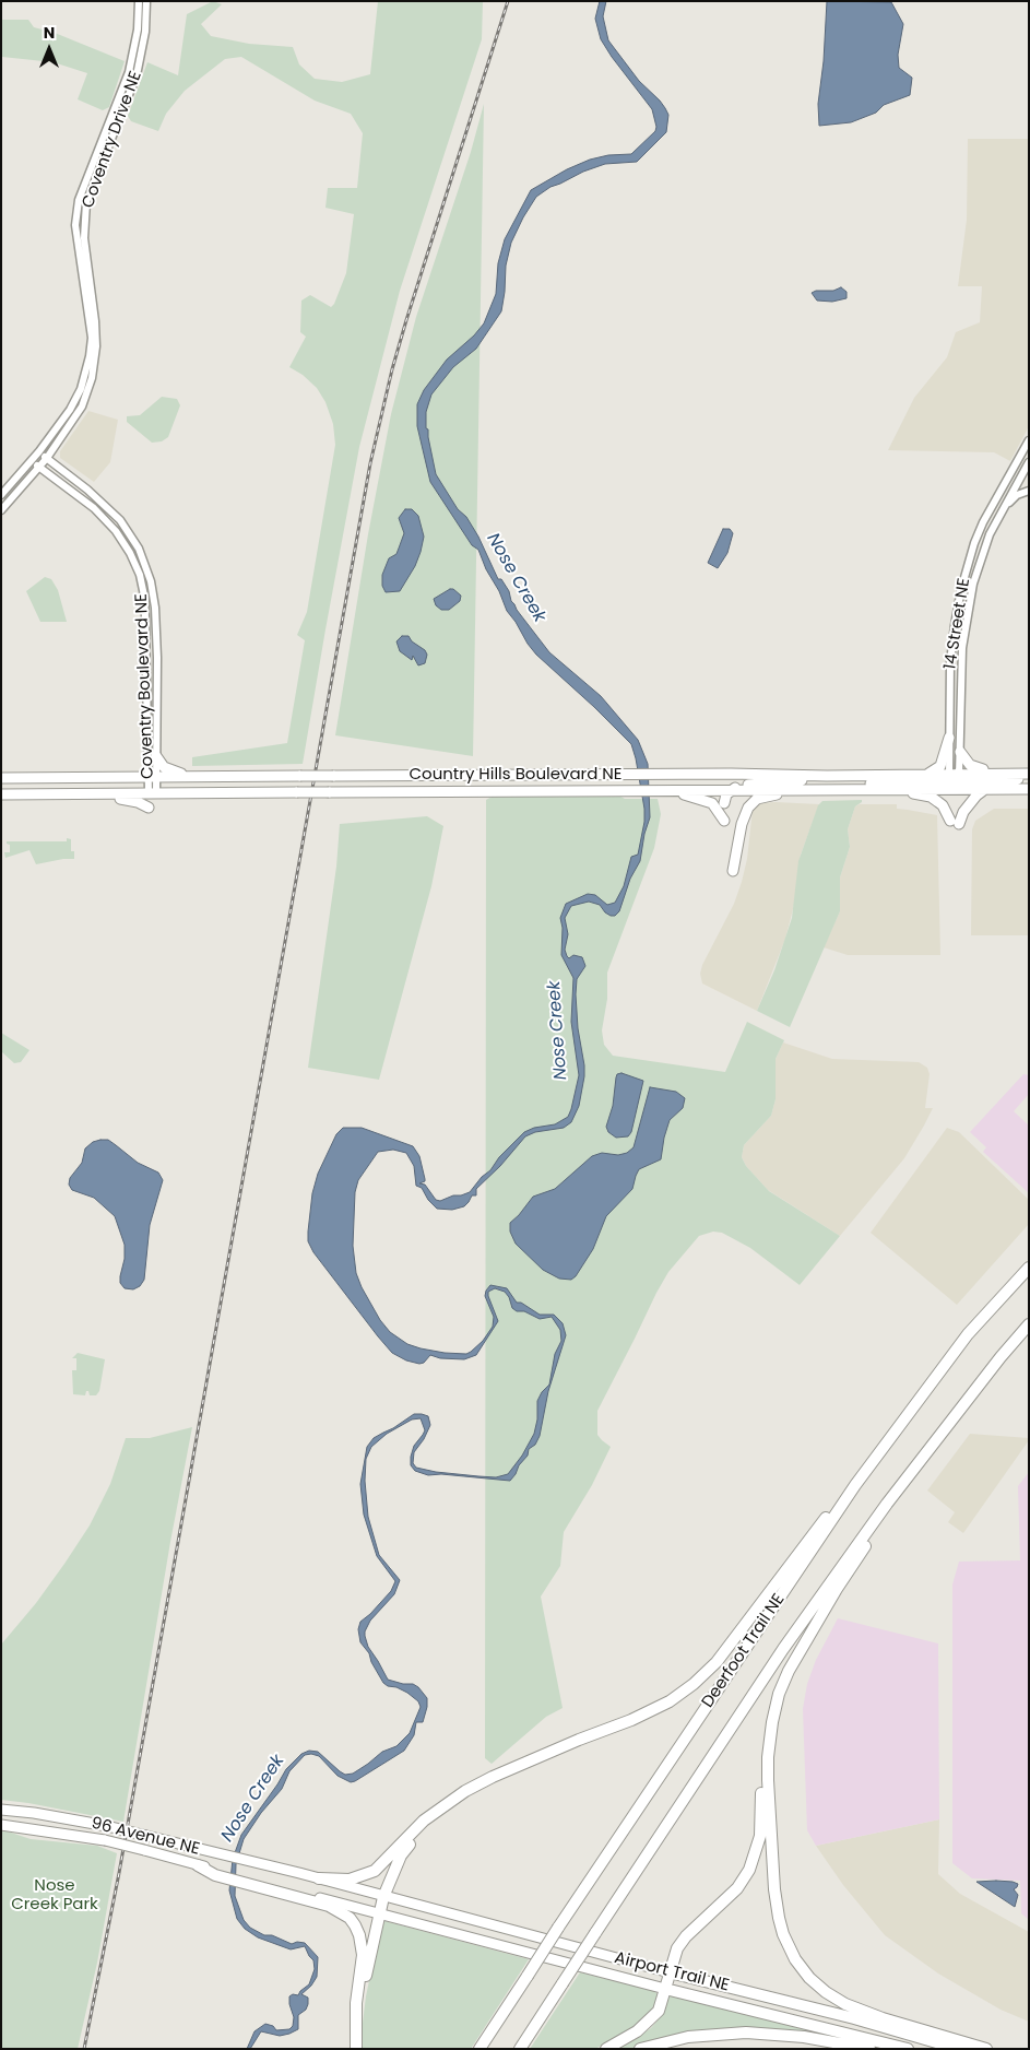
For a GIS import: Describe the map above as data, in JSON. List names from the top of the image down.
{
  "streets": {
    "highway": ["Deerfoot Trail NE", "Airport Trail NE"],
    "main road": ["Country Hills Boulevard NE", "96 Avenue NE"],
    "street": ["Coventry Drive NE", "14 Street NE", "Coventry Boulevard NE"]
  },
  "crossings": [
    ["Coventry Drive NE", "Coventry Boulevard NE"],
    ["14 Street NE", "Country Hills Boulevard NE"],
    ["Coventry Boulevard NE", "Country Hills Boulevard NE"],
    ["96 Avenue NE", "Airport Trail NE"]
  ],
  "water": ["Nose Creek"],
  "parks": ["Nose Creek Park"],
  "north": "top"
}
